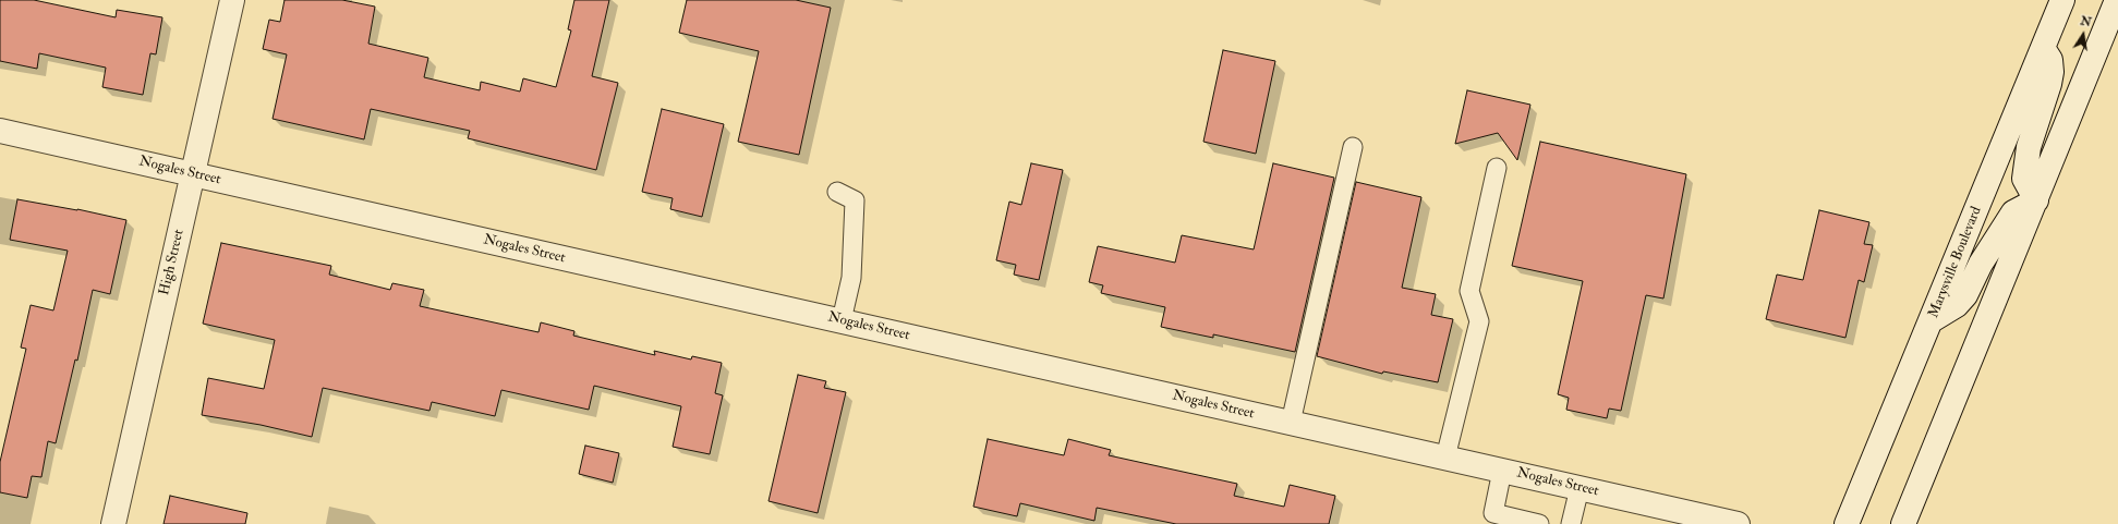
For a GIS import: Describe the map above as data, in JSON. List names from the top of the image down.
{
  "streets": {
    "street": ["Nogales Street", "High Street", "Marysville Boulevard"]
  },
  "crossings": [
    ["Nogales Street", "High Street"]
  ],
  "north": "top"
}
